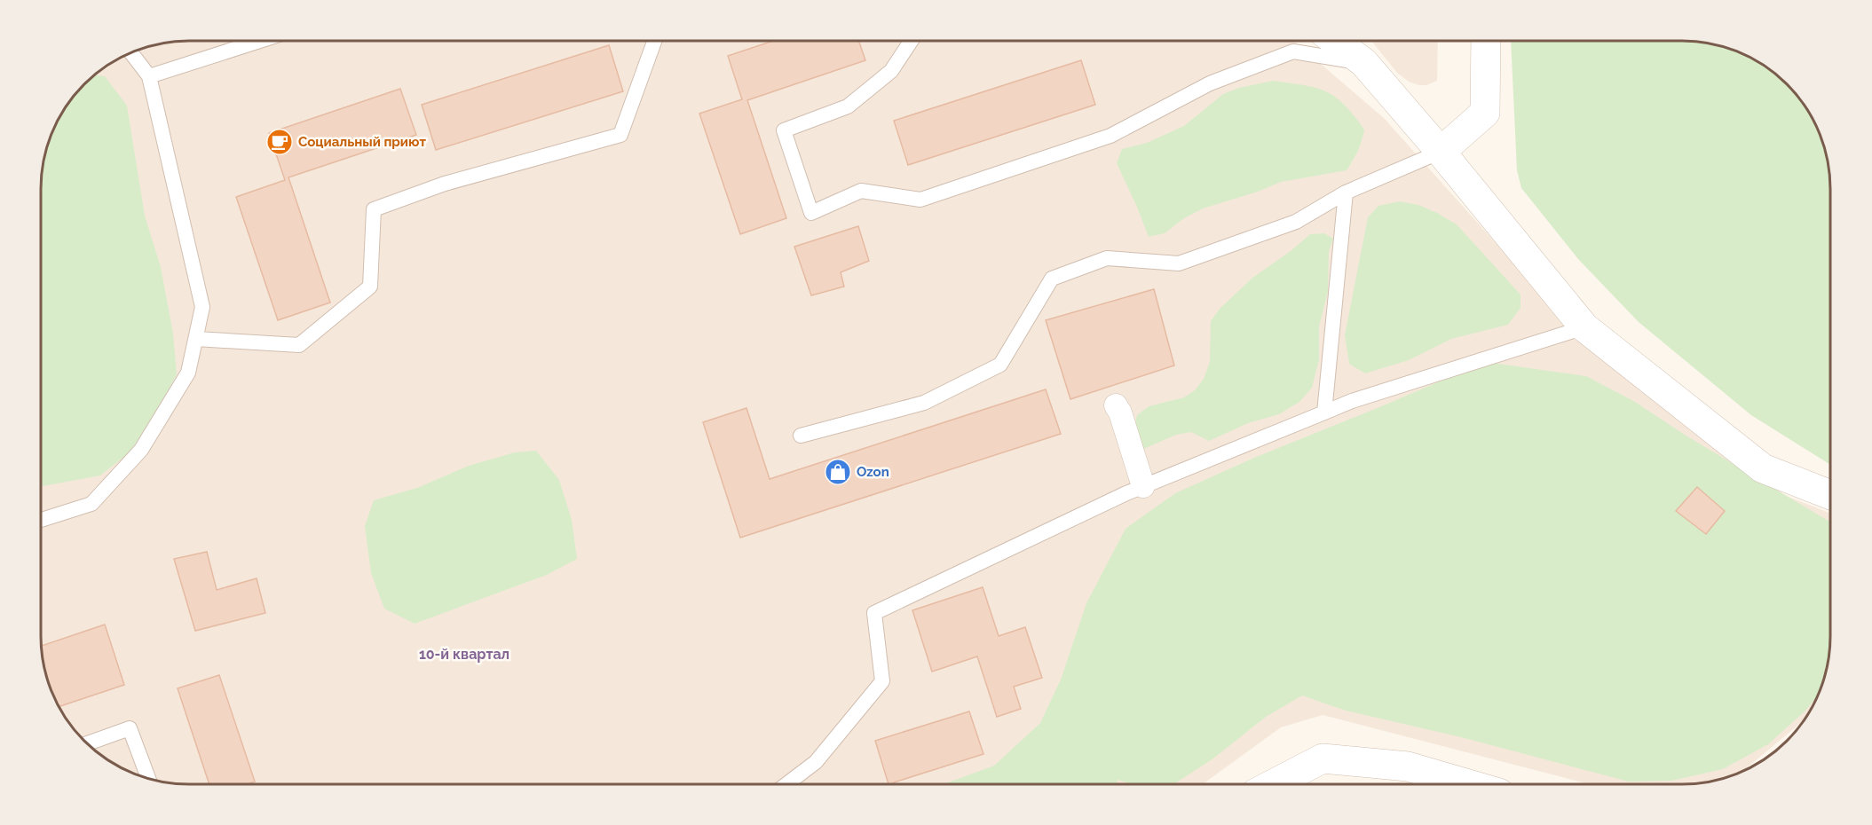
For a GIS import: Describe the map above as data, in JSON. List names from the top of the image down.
{
  "districts": ["10-й квартал"],
  "places": {
    "cafe": ["Социальный приют"],
    "shop": ["Ozon"]
  }
}
